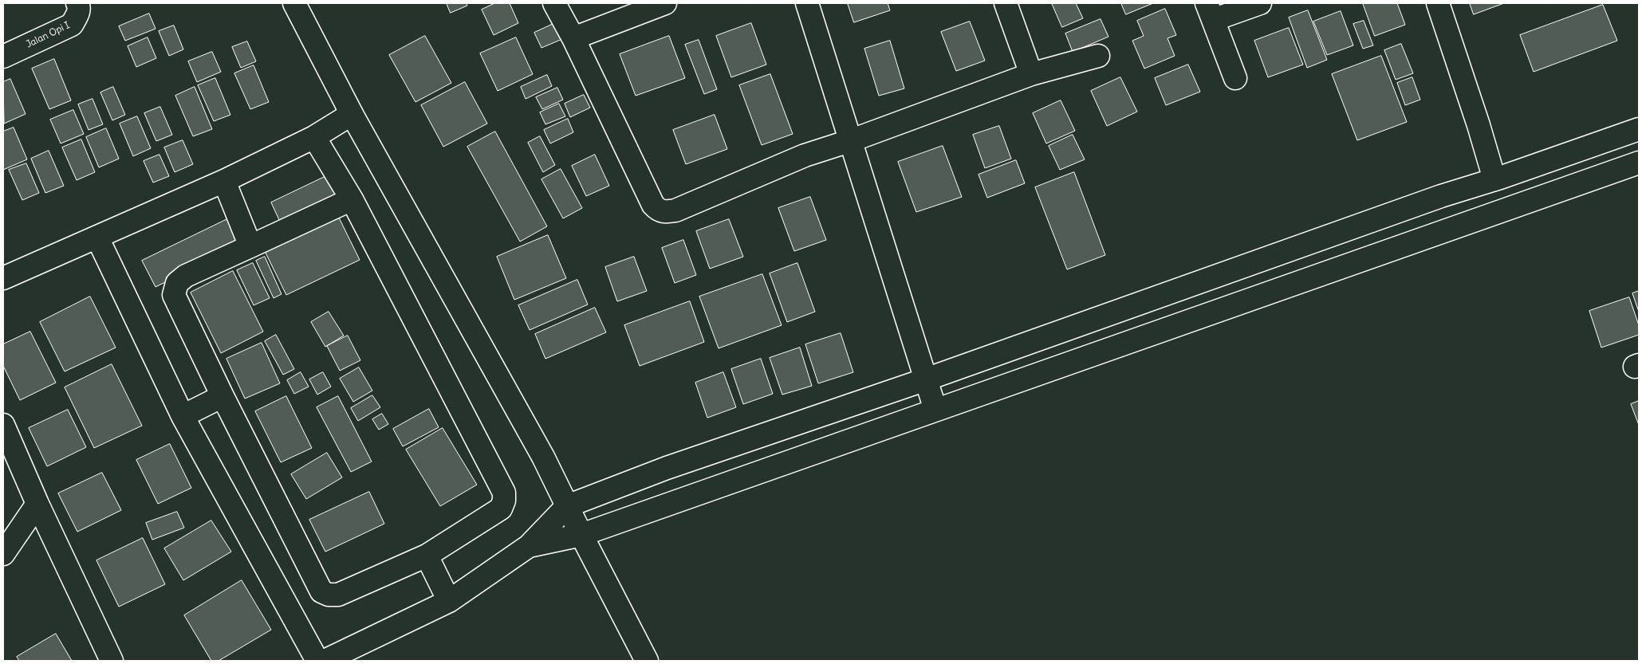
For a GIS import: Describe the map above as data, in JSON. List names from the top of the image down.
{
  "streets": {
    "street": ["Jalan Opi I"]
  }
}
